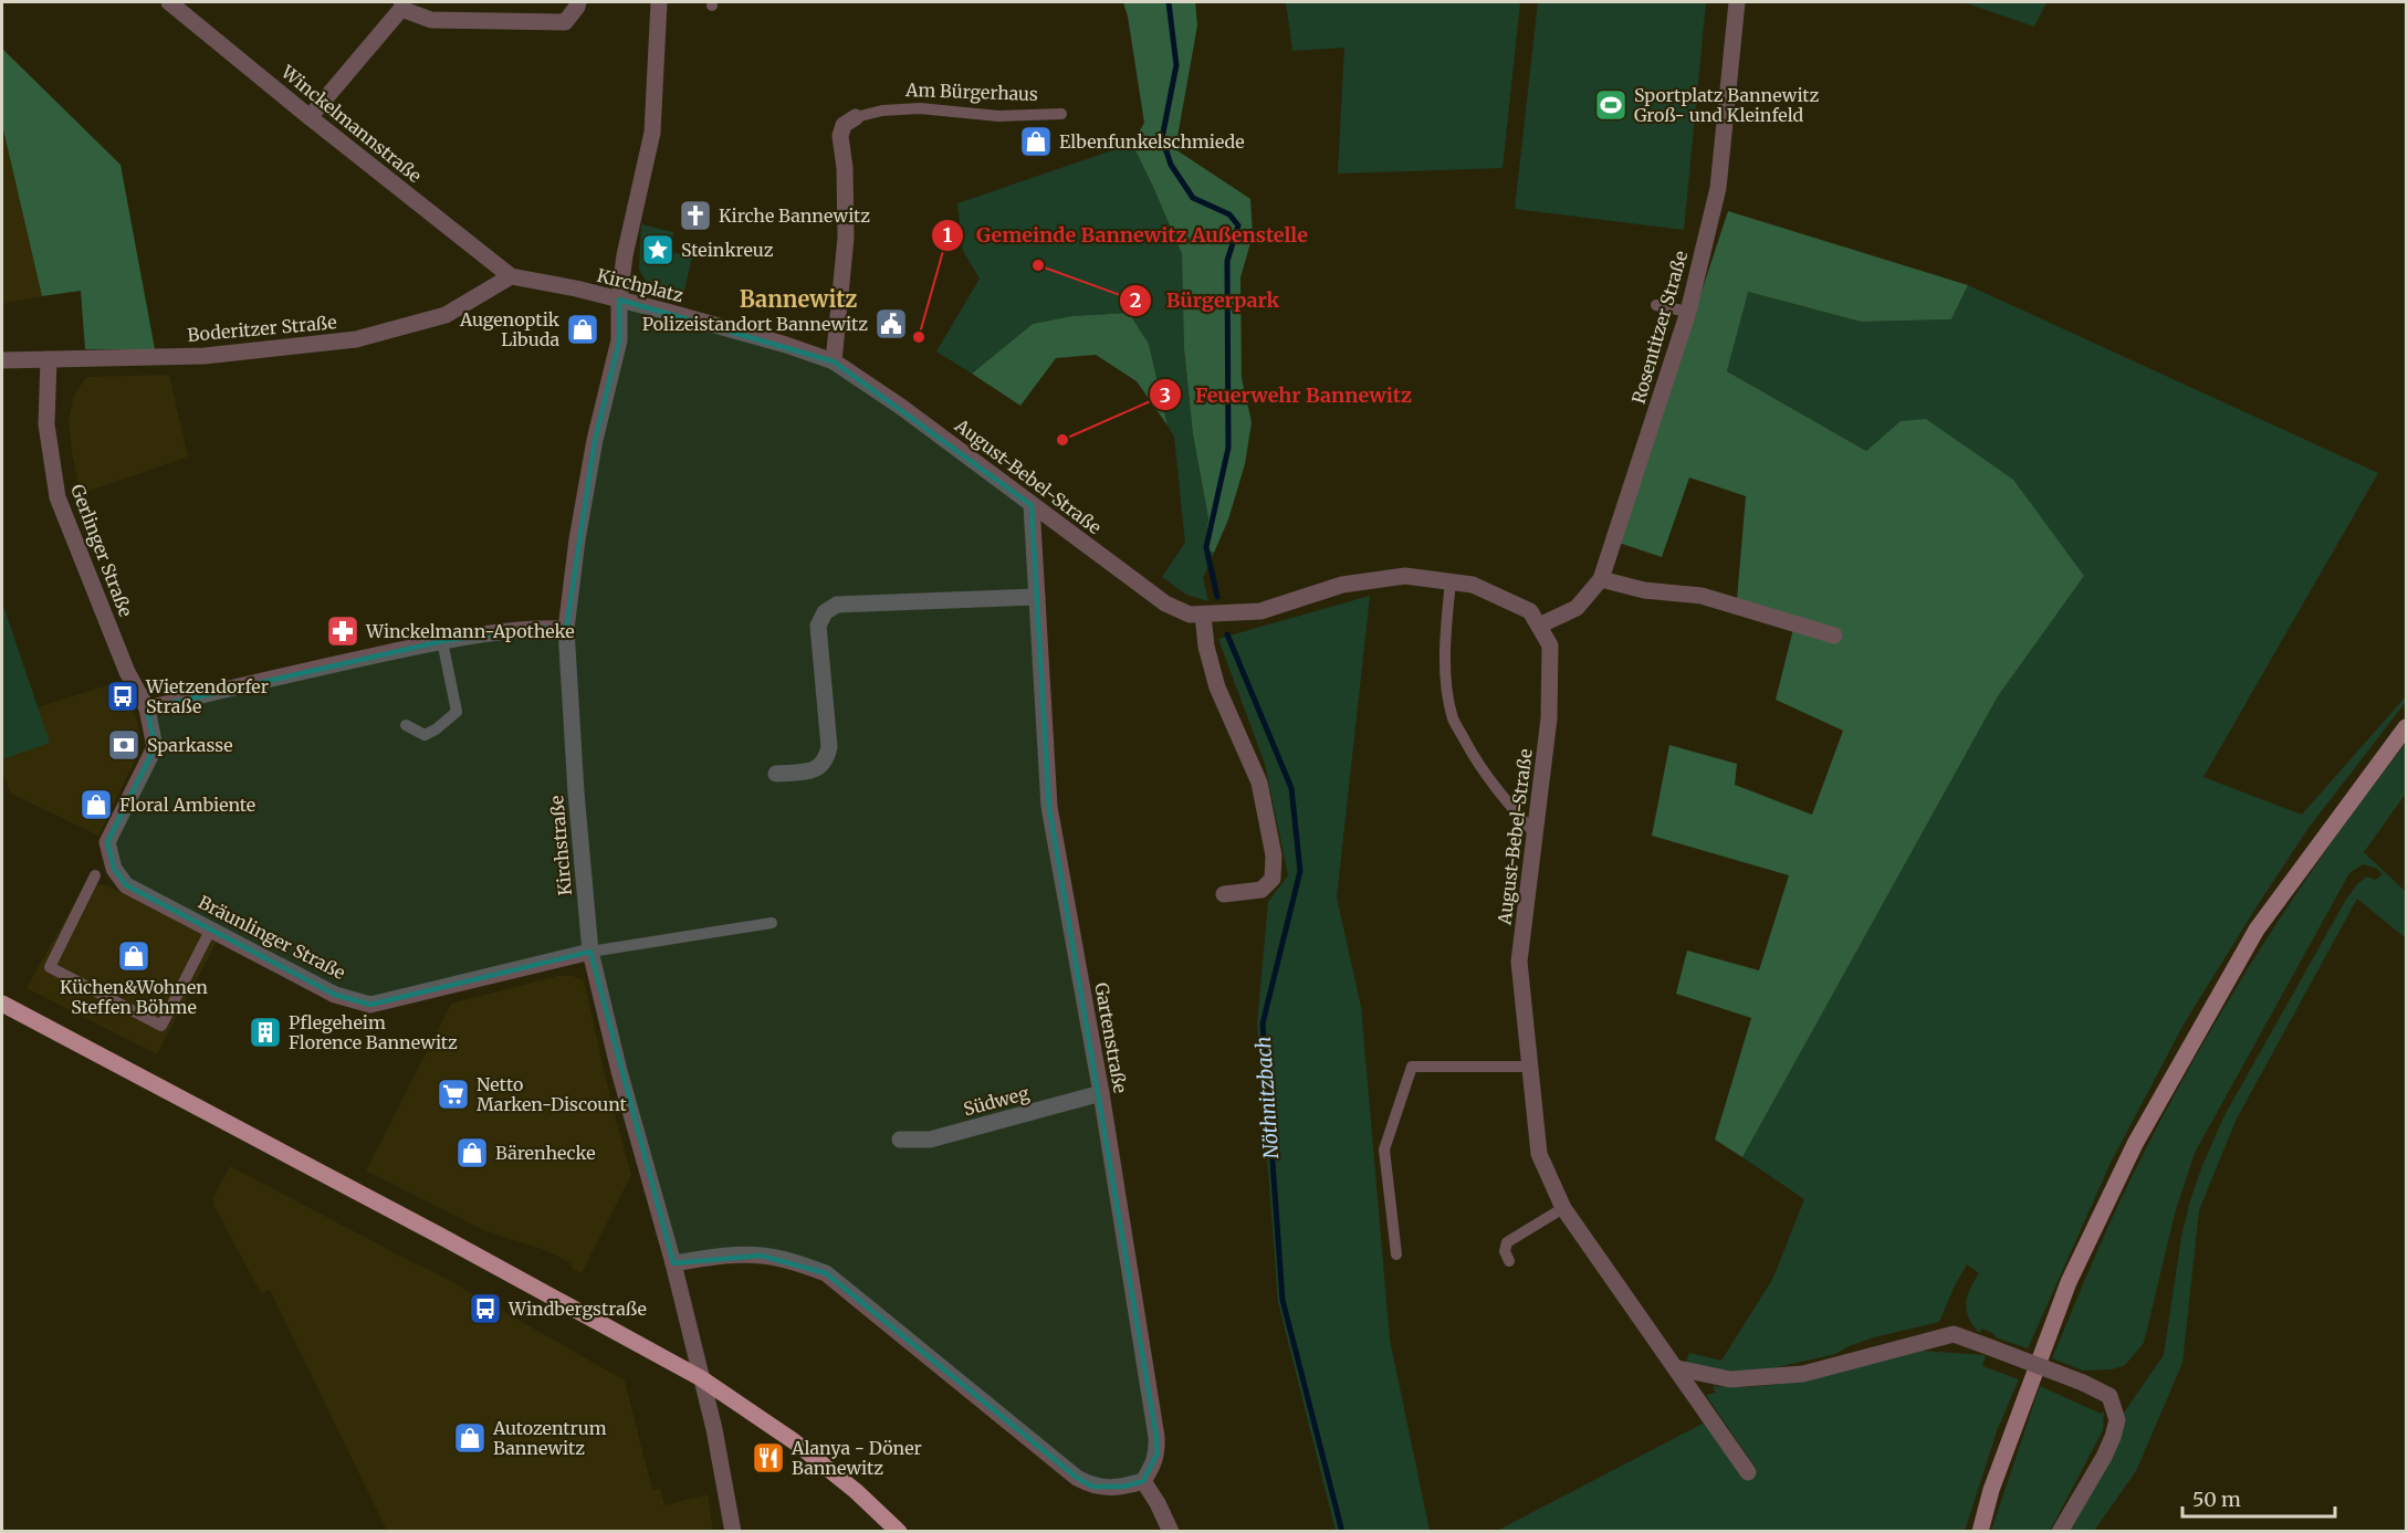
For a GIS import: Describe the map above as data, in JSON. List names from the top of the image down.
{
  "streets": {
    "street": [
      "Am Bürgerhaus",
      "Winckelmannstraße",
      "Kirchplatz",
      "Rosentitzer Straße",
      "Boderitzer Straße",
      "August-Bebel-Straße",
      "Gerlinger Straße",
      "Kirchstraße",
      "Bräunlinger Straße",
      "Gartenstraße",
      "Südweg"
    ]
  },
  "crossings": [
    ["Am Bürgerhaus", "Kirchplatz"],
    ["Am Bürgerhaus", "August-Bebel-Straße"],
    ["Winckelmannstraße", "Kirchplatz"],
    ["Winckelmannstraße", "Boderitzer Straße"],
    ["Kirchplatz", "Boderitzer Straße"],
    ["Kirchplatz", "August-Bebel-Straße"],
    ["Kirchplatz", "Kirchstraße"],
    ["Rosentitzer Straße", "August-Bebel-Straße"],
    ["Boderitzer Straße", "Gerlinger Straße"],
    ["August-Bebel-Straße", "Gartenstraße"],
    ["Gerlinger Straße", "Bräunlinger Straße"],
    ["Kirchstraße", "Bräunlinger Straße"],
    ["Gartenstraße", "Südweg"]
  ],
  "districts": ["Bannewitz"],
  "water": ["Nöthnitzbach"],
  "places": {
    "sports": ["Sportplatz Bannewitz Groß- und Kleinfeld"],
    "shop": [
      "Elbenfunkelschmiede",
      "Augenoptik Libuda",
      "Floral Ambiente",
      "Küchen&Wohnen Steffen Böhme",
      "Bärenhecke",
      "Autozentrum Bannewitz"
    ],
    "church": ["Kirche Bannewitz"],
    "place": ["Steinkreuz"],
    "other": ["Bürgerpark", "Gemeinde Bannewitz Außenstelle", "Feuerwehr Bannewitz"],
    "public building": ["Polizeistandort Bannewitz"],
    "pharmacy": ["Winckelmann-Apotheke"],
    "bus stop": ["Wietzendorfer Straße", "Windbergstraße"],
    "bank": ["Sparkasse"],
    "building": ["Pflegeheim Florence Bannewitz"],
    "supermarket": ["Netto Marken-Discount"],
    "restaurant": ["Alanya - Döner Bannewitz"]
  },
  "scale_bar": "50 m"
}
